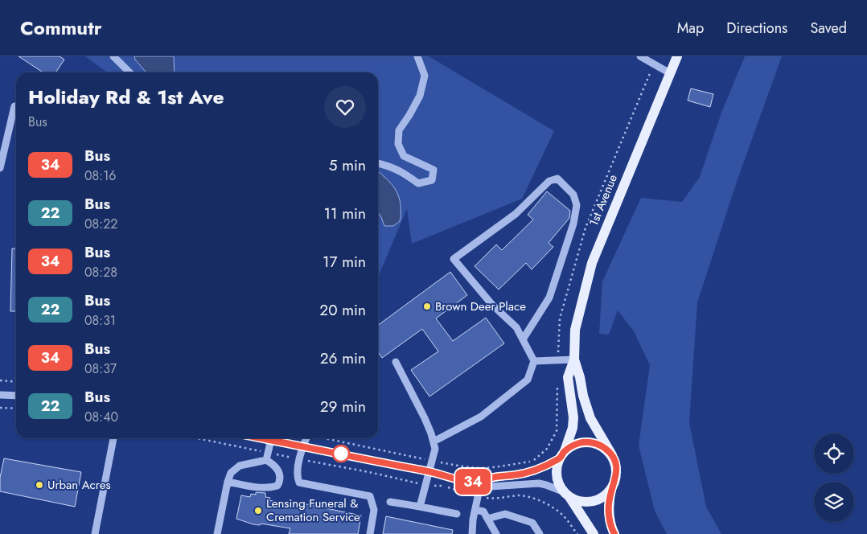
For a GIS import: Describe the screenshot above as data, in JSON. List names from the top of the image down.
{
  "streets": {
    "main road": ["1st Avenue"]
  },
  "places": ["Brown Deer Place", "Urban Acres", "Lensing Funeral & Cremation Service"],
  "lines": ["bus line 34"],
  "page": {
    "header": "Commutr",
    "nav": ["Map", "Directions", "Saved"],
    "on_map": "34",
    "heading": ["Holiday Rd & 1st Ave", "Bus"],
    "list": [
      {
        "mark": "34",
        "name": "Bus",
        "note": "08:16",
        "value": "5 min"
      },
      {
        "mark": "22",
        "name": "Bus",
        "note": "08:22",
        "value": "11 min"
      },
      {
        "mark": "34",
        "name": "Bus",
        "note": "08:28",
        "value": "17 min"
      },
      {
        "mark": "22",
        "name": "Bus",
        "note": "08:31",
        "value": "20 min"
      },
      {
        "mark": "34",
        "name": "Bus",
        "note": "08:37",
        "value": "26 min"
      },
      {
        "mark": "22",
        "name": "Bus",
        "note": "08:40",
        "value": "29 min"
      }
    ]
  }
}
